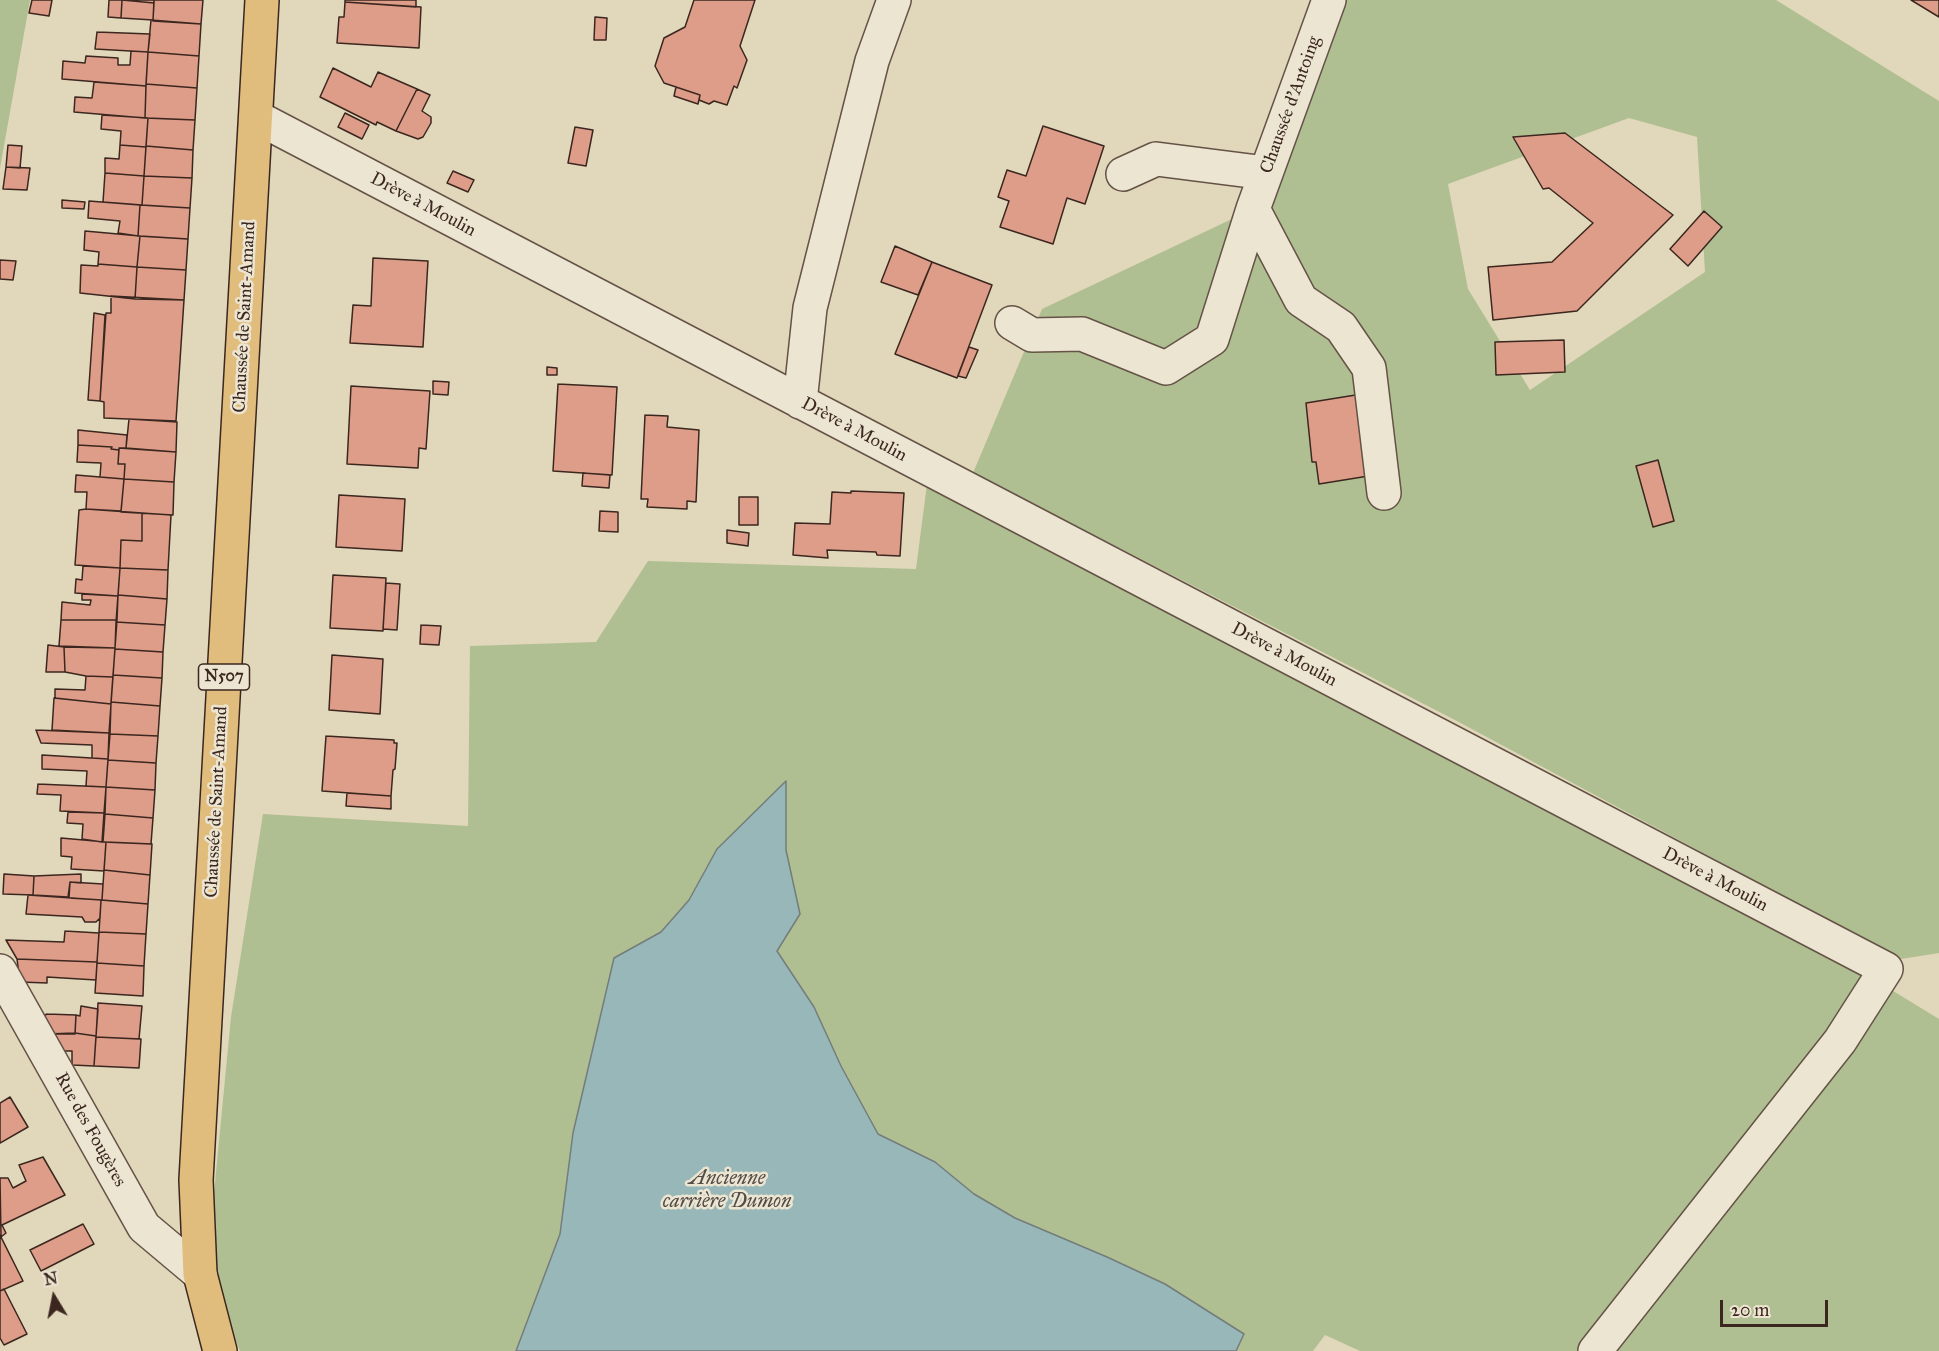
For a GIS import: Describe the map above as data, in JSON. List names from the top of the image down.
{
  "streets": {
    "main road": ["Chaussée de Saint-Amand", "N507"],
    "street": ["Chaussée d'Antoing", "Drève à Moulin", "Rue des Fougères"]
  },
  "crossings": [
    ["Drève à Moulin", "Chaussée de Saint-Amand"],
    ["Chaussée de Saint-Amand", "Rue des Fougères"]
  ],
  "water": ["Ancienne carrière Dumon"],
  "scale_bar": "20 m",
  "north": "top"
}
